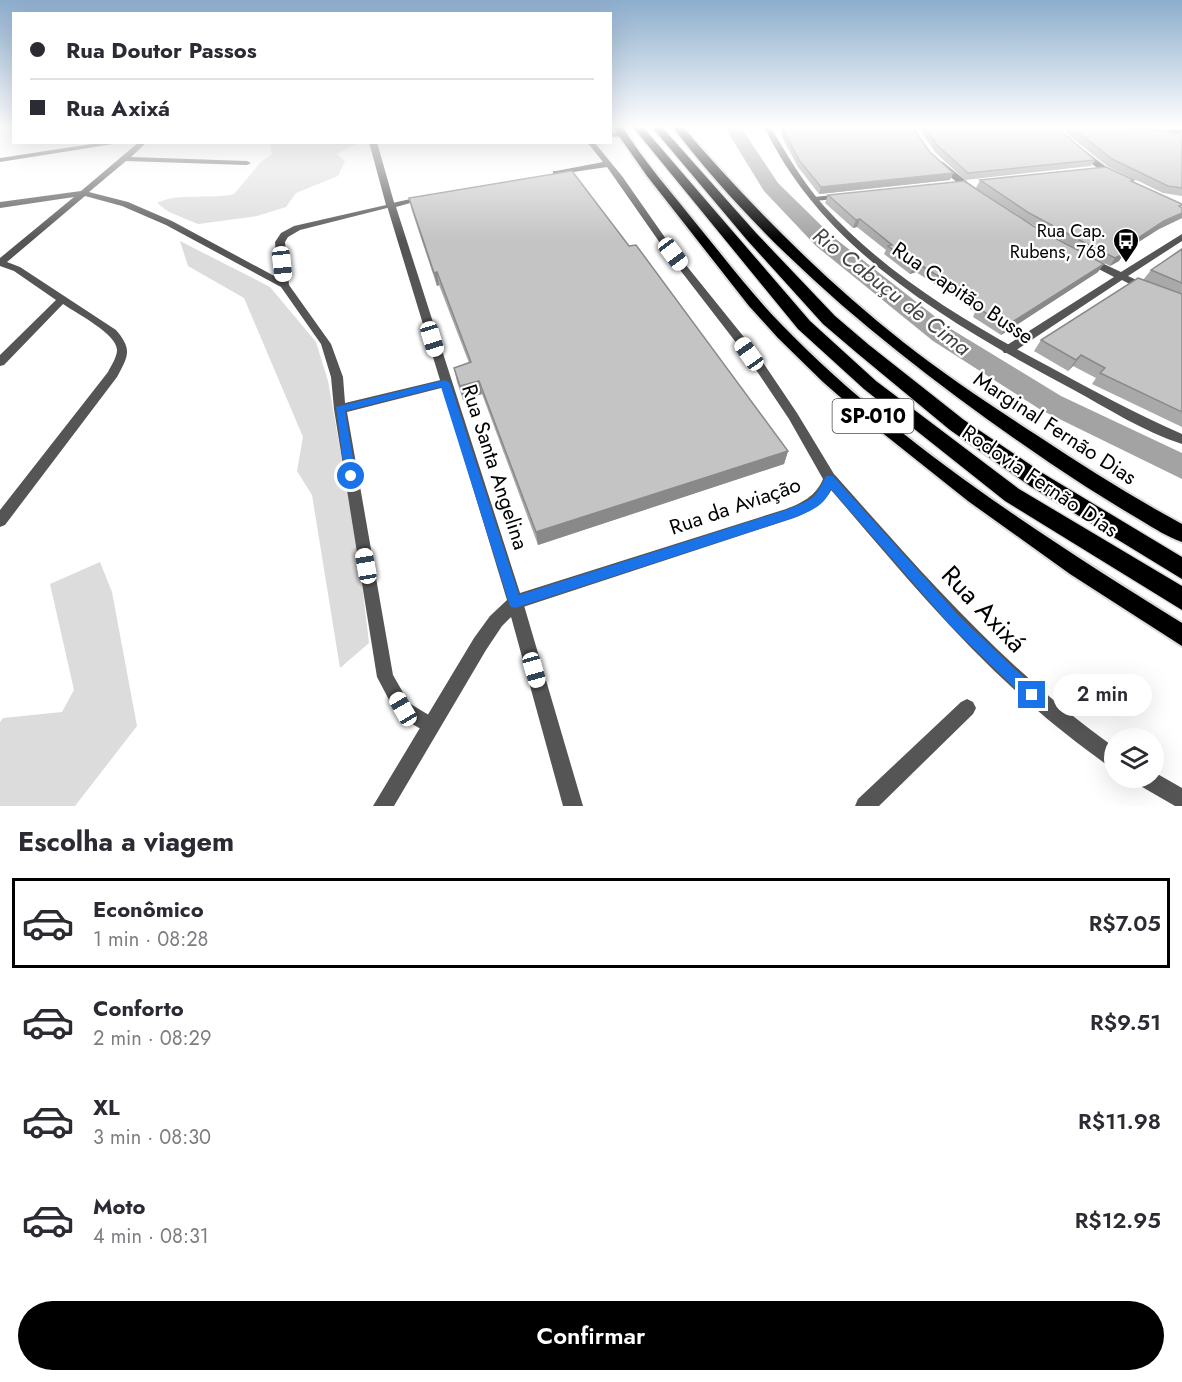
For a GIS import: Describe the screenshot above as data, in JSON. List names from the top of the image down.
{
  "streets": {
    "highway": ["SP-010", "Marginal Fernão Dias", "Rodovia Fernão Dias"],
    "street": [
      "Rua Capitão Busse",
      "Rua Santa Angelina",
      "Rua da Aviação",
      "Rua Axixá"
    ]
  },
  "crossings": [
    ["Rua Santa Angelina", "Rua da Aviação"],
    ["Rua da Aviação", "Rua Axixá"]
  ],
  "water": ["Rio Cabuçu de Cima"],
  "places": {
    "bus stop": ["Rua Cap. Rubens, 768"]
  },
  "page": {
    "banner": ["Rua Doutor Passos", "Rua Axixá"],
    "bubble": "2 min",
    "heading": "Escolha a viagem",
    "list": [
      {
        "name": "Econômico",
        "note": "1 min · 08:28",
        "value": "R$7.05"
      },
      {
        "name": "Conforto",
        "note": "2 min · 08:29",
        "value": "R$9.51"
      },
      {
        "name": "XL",
        "note": "3 min · 08:30",
        "value": "R$11.98"
      },
      {
        "name": "Moto",
        "note": "4 min · 08:31",
        "value": "R$12.95"
      }
    ],
    "buttons": "Confirmar"
  }
}
